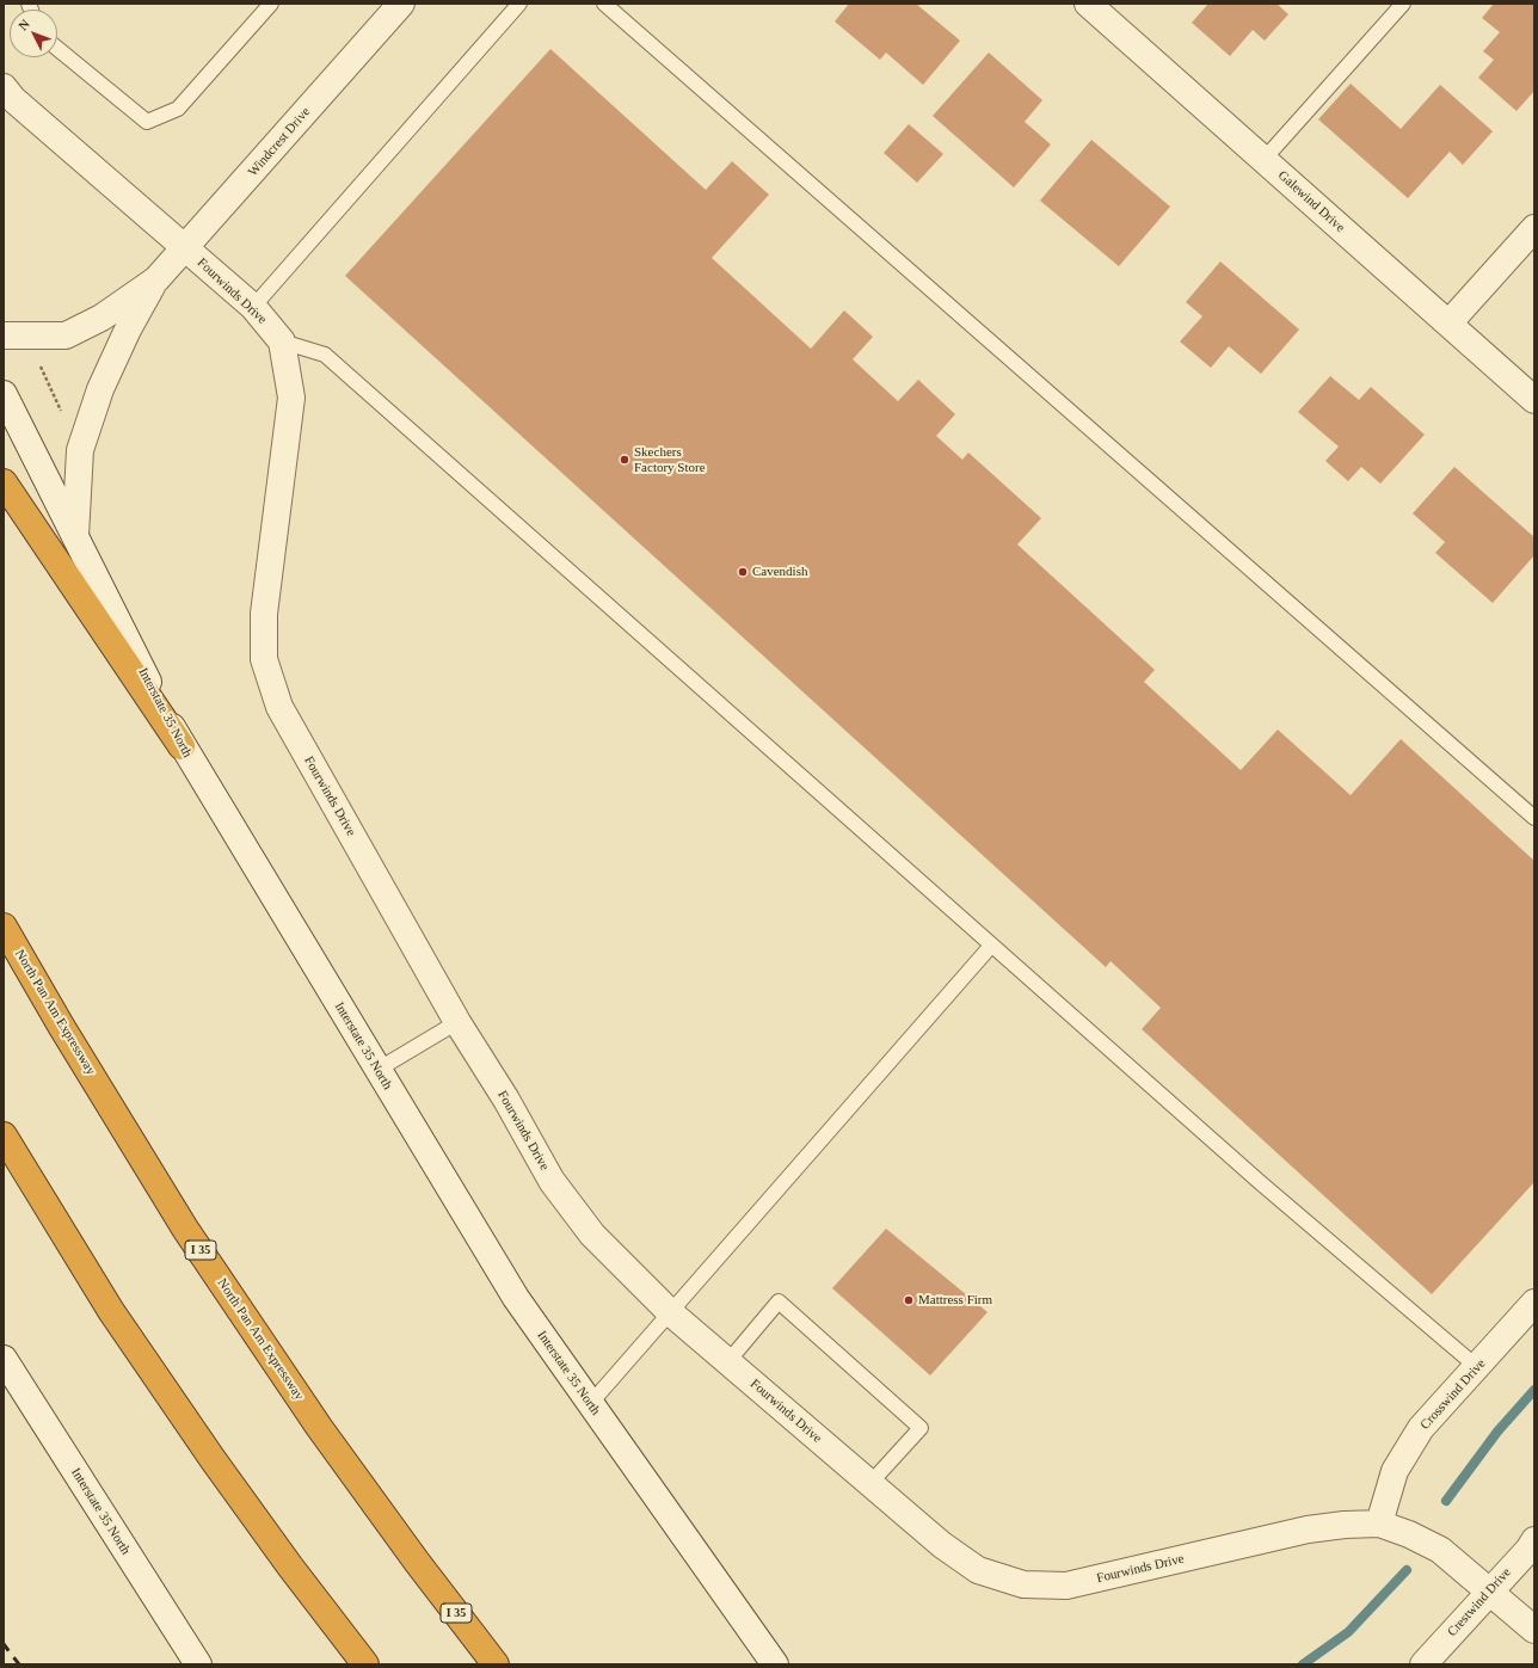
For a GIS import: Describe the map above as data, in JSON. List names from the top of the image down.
{
  "streets": {
    "highway": ["North Pan Am Expressway", "I 35"],
    "street": [
      "Windcrest Drive",
      "Galewind Drive",
      "Fourwinds Drive",
      "Interstate 35 North",
      "Crosswind Drive",
      "Crestwind Drive"
    ]
  },
  "crossings": [
    ["Windcrest Drive", "Fourwinds Drive"],
    ["Windcrest Drive", "Interstate 35 North"],
    ["Fourwinds Drive", "Crosswind Drive"],
    ["Fourwinds Drive", "Crestwind Drive"]
  ],
  "places": ["Skechers Factory Store", "Cavendish", "Mattress Firm"],
  "north": "top left"
}
